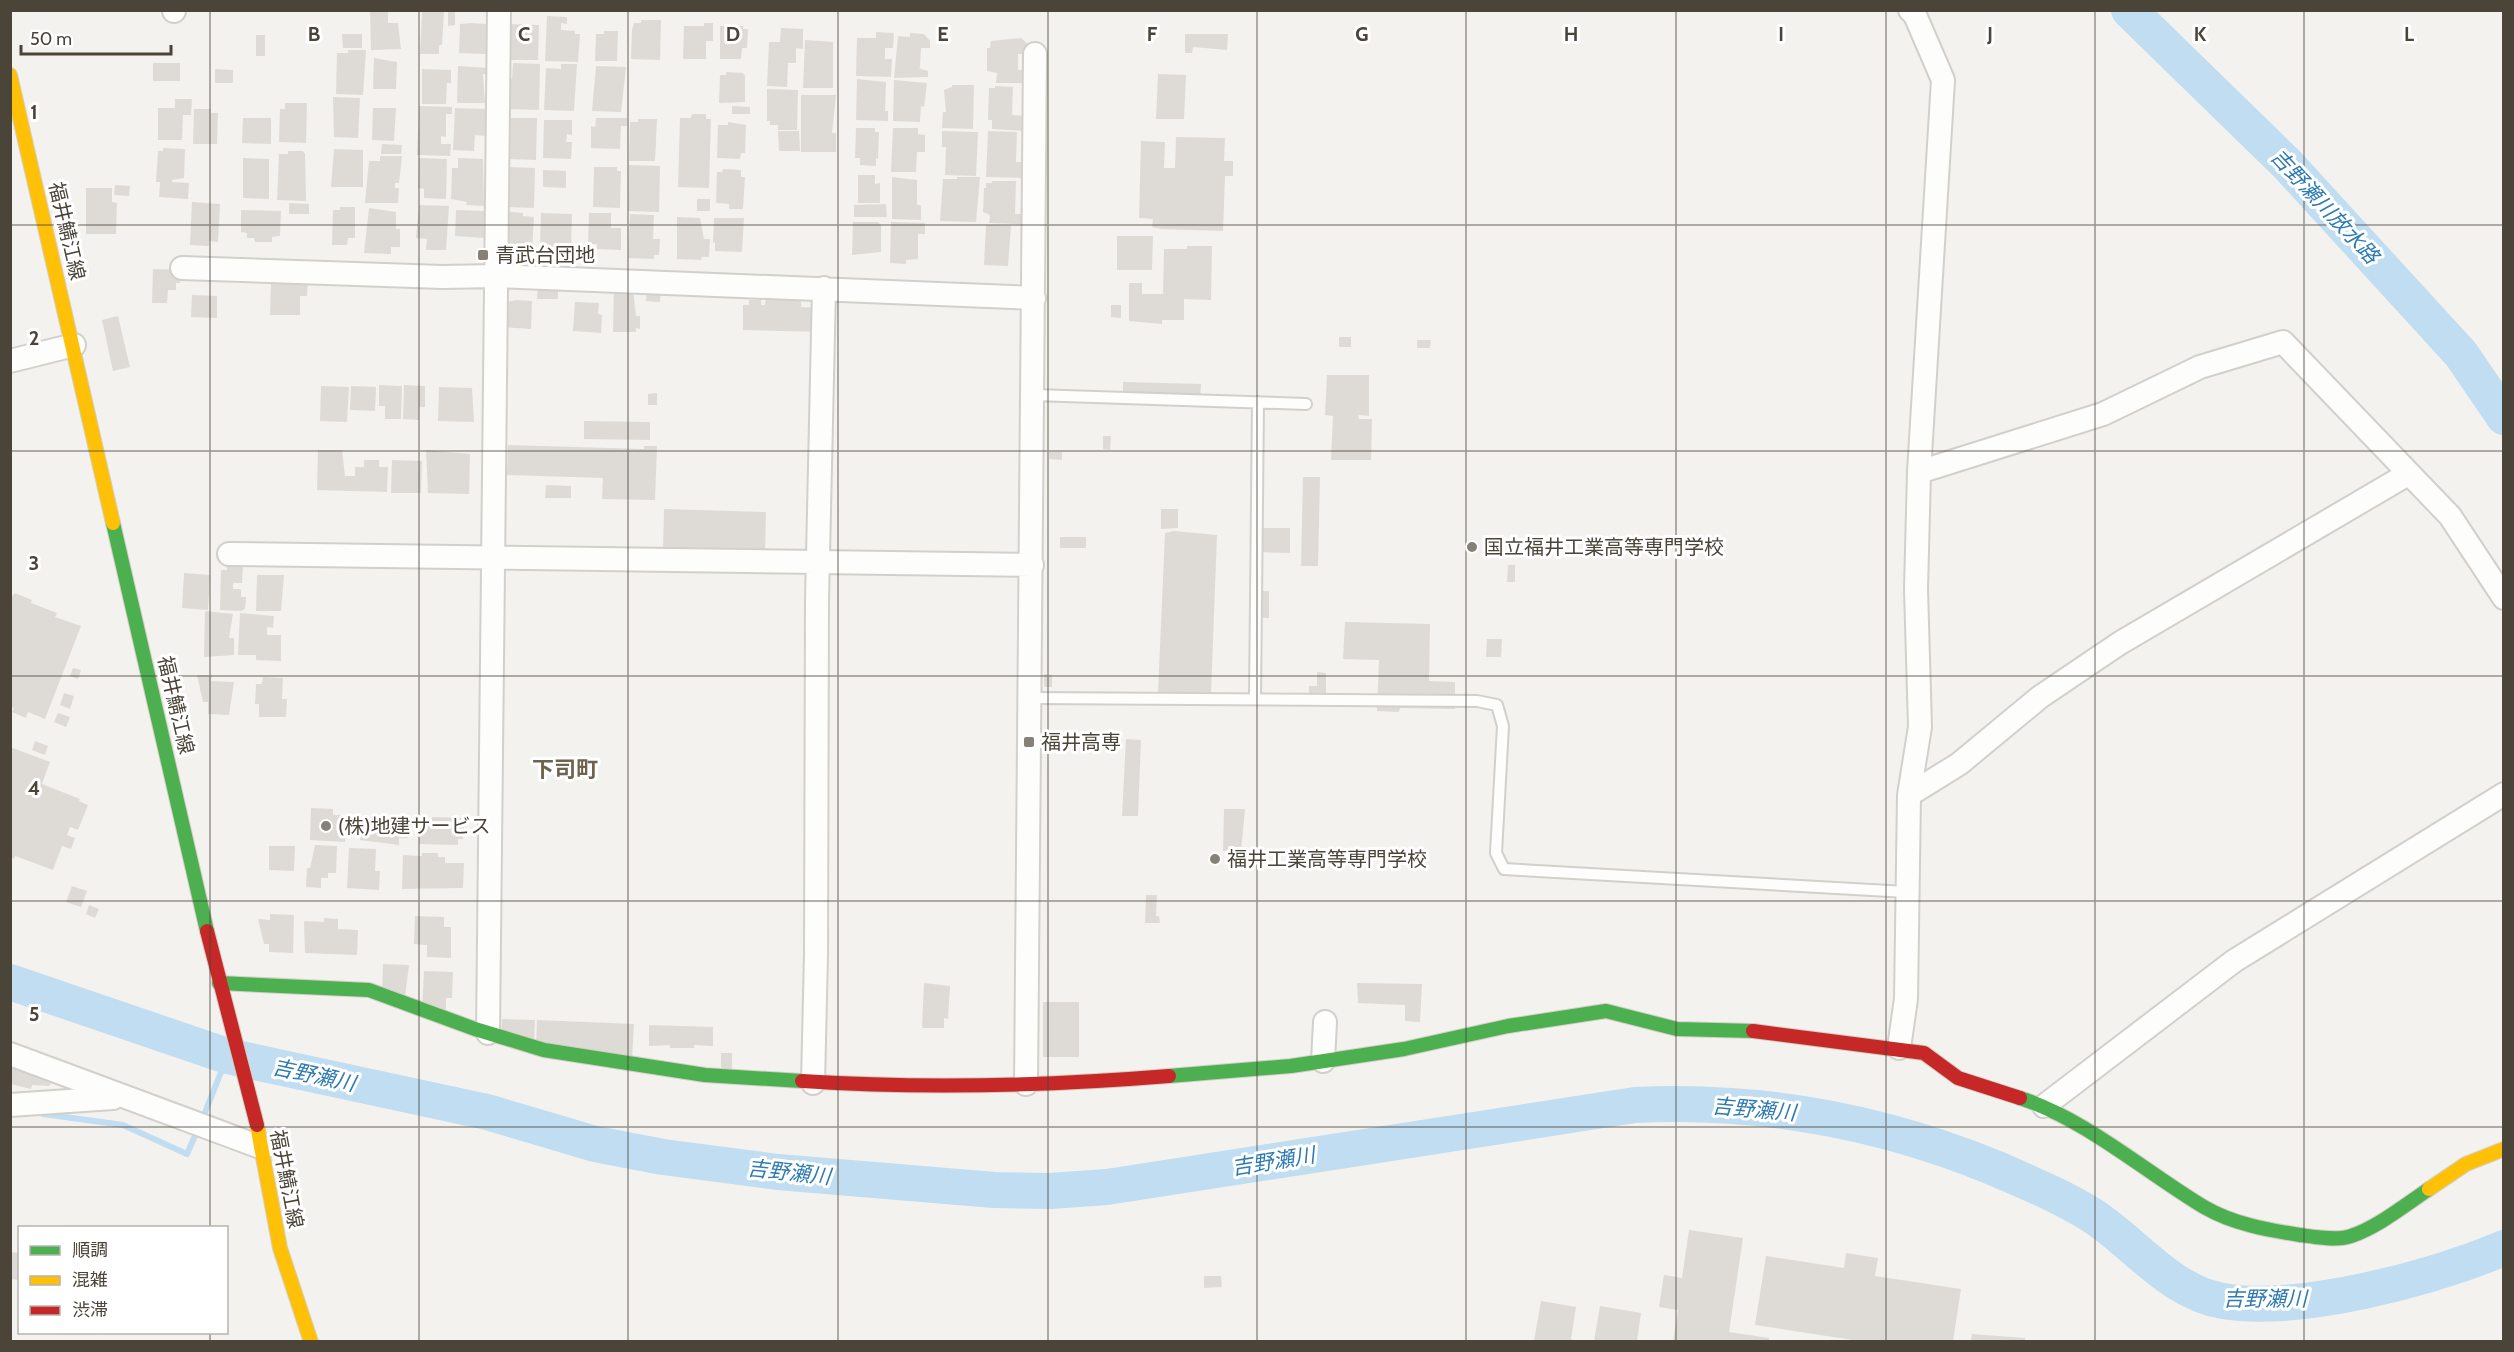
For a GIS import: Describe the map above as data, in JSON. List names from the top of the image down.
{
  "streets": {
    "street": ["福井鯖江線"]
  },
  "districts": ["下司町"],
  "water": ["吉野瀬川放水路", "吉野瀬川"],
  "places": {
    "transit": ["青武台団地", "福井高専"],
    "other": ["国立福井工業高等専門学校", "(株)地建サービス", "福井工業高等専門学校"]
  },
  "legend": ["順調", "混雑", "渋滞"],
  "scale_bar": "50 m",
  "grid": {
    "columns": [
      "B",
      "C",
      "D",
      "E",
      "F",
      "G",
      "H",
      "I",
      "J",
      "K",
      "L"
    ],
    "rows": [
      "1",
      "2",
      "3",
      "4",
      "5"
    ]
  }
}
